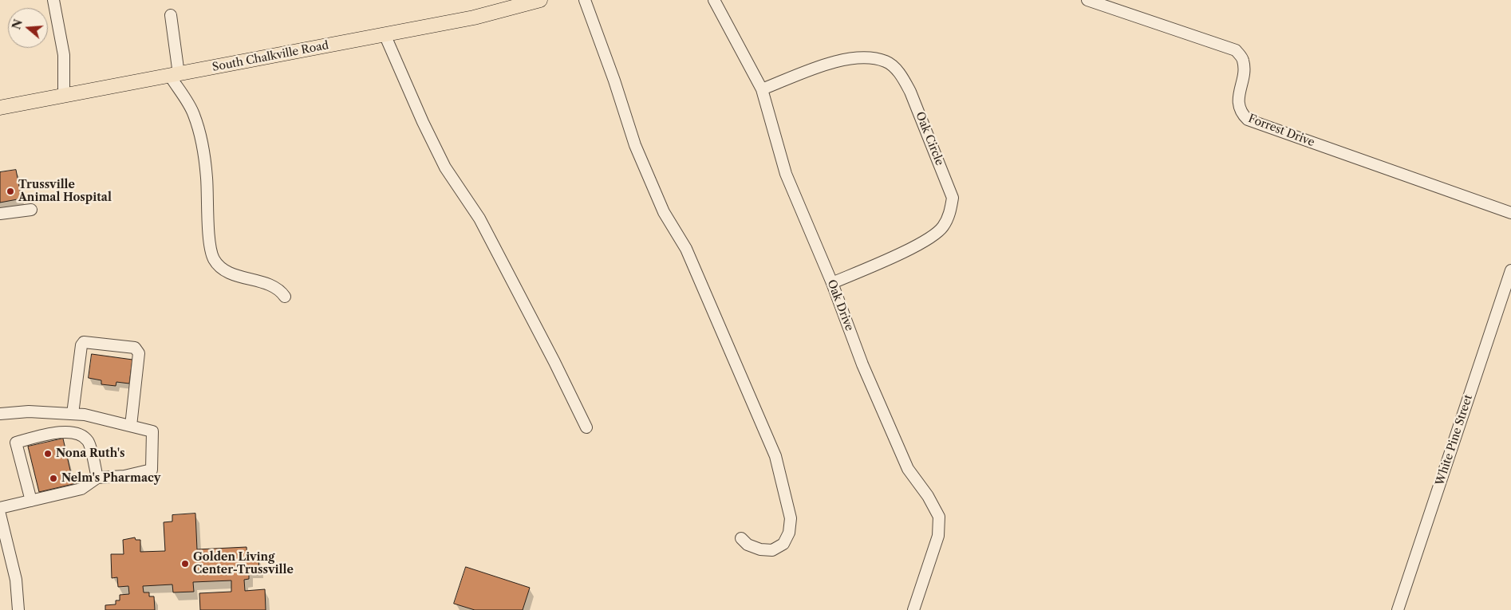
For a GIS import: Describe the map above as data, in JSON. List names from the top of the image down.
{
  "streets": {
    "main road": ["South Chalkville Road"],
    "street": [
      "Forrest Drive",
      "Oak Circle",
      "Oak Drive",
      "White Pine Street"
    ]
  },
  "crossings": [
    ["Oak Circle", "Oak Drive"]
  ],
  "places": [
    "Trussville Animal Hospital",
    "Nona Ruth's",
    "Nelm's Pharmacy",
    "Golden Living Center-Trussville"
  ],
  "north": "left"
}
